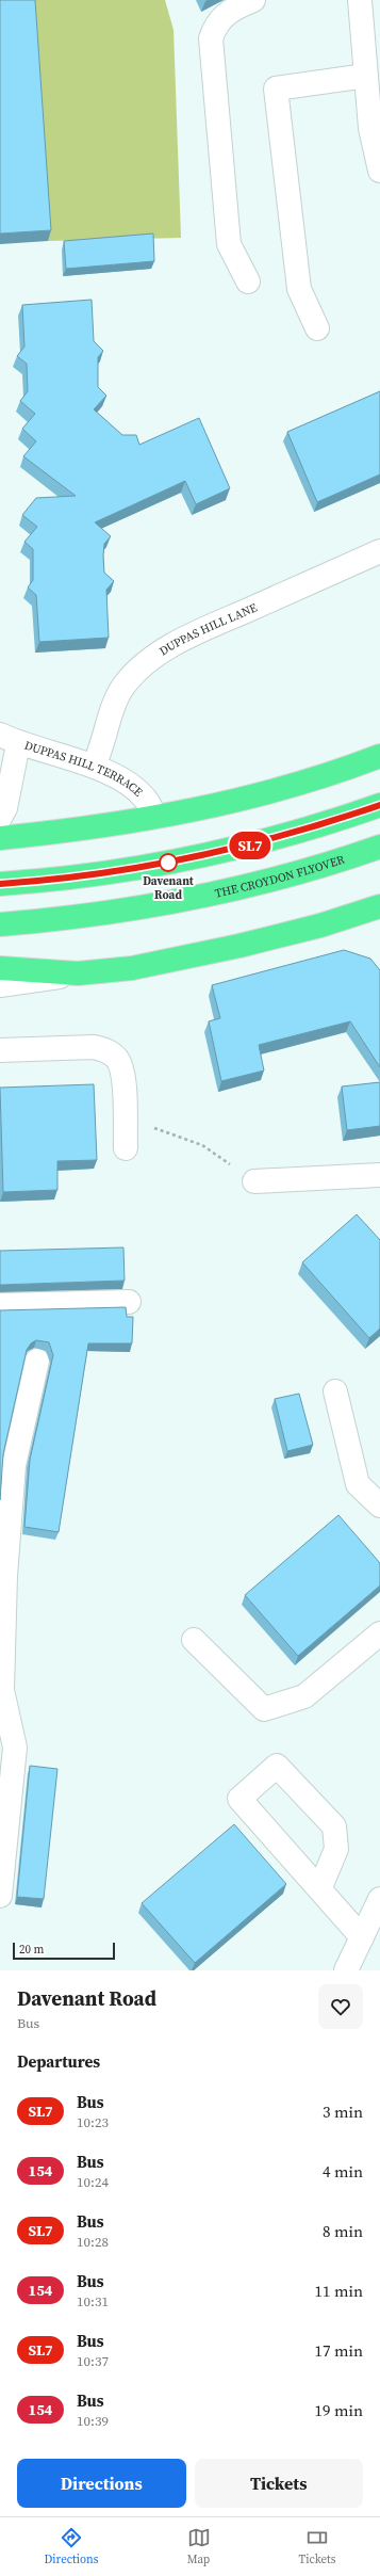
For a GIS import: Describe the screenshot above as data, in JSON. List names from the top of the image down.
{
  "streets": {
    "highway": ["THE CROYDON FLYOVER"],
    "street": ["DUPPAS HILL LANE", "DUPPAS HILL TERRACE"]
  },
  "crossings": [
    ["DUPPAS HILL LANE", "DUPPAS HILL TERRACE"]
  ],
  "places": ["Davenant Road"],
  "lines": ["bus line SL7"],
  "scale_bar": "20 m",
  "page": {
    "on_map": "SL7",
    "scale": "20 m",
    "heading": [
      ["Davenant Road", "Bus"],
      "Departures"
    ],
    "list": [
      {
        "mark": "SL7",
        "name": "Bus",
        "note": "10:23",
        "value": "3 min"
      },
      {
        "mark": "154",
        "name": "Bus",
        "note": "10:24",
        "value": "4 min"
      },
      {
        "mark": "SL7",
        "name": "Bus",
        "note": "10:28",
        "value": "8 min"
      },
      {
        "mark": "154",
        "name": "Bus",
        "note": "10:31",
        "value": "11 min"
      },
      {
        "mark": "SL7",
        "name": "Bus",
        "note": "10:37",
        "value": "17 min"
      },
      {
        "mark": "154",
        "name": "Bus",
        "note": "10:39",
        "value": "19 min"
      }
    ],
    "buttons": ["Directions", "Tickets"],
    "tabs": ["Directions", "Map", "Tickets"]
  }
}
